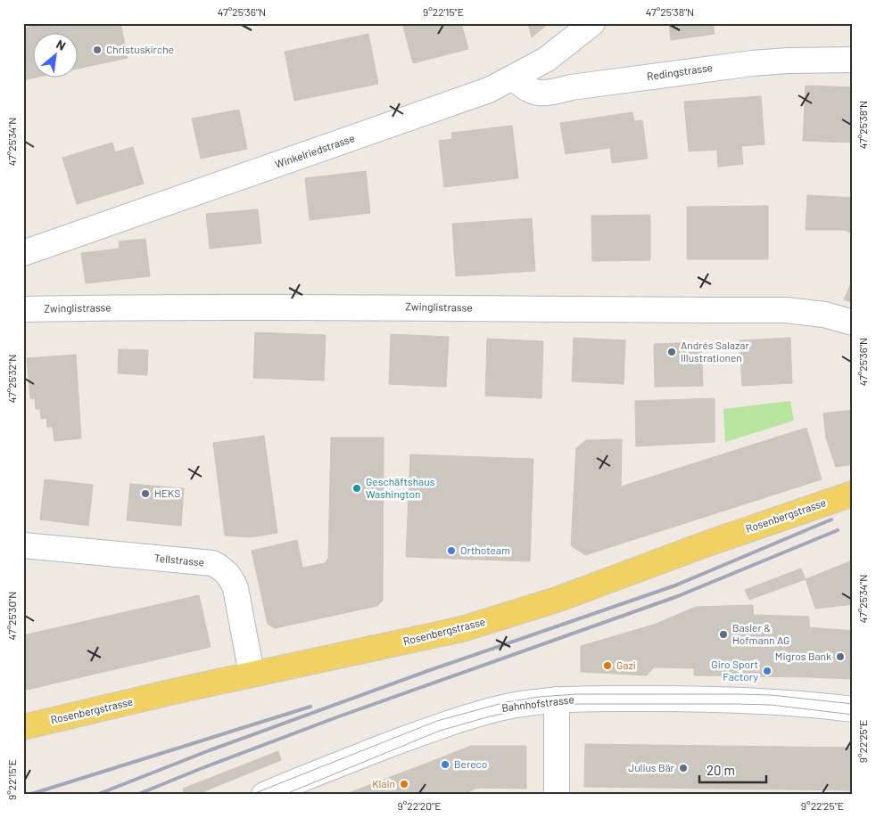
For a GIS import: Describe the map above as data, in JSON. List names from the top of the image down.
{
  "streets": {
    "main road": ["Rosenbergstrasse"],
    "street": [
      "Redingstrasse",
      "Winkelriedstrasse",
      "Zwinglistrasse",
      "Tellstrasse",
      "Bahnhofstrasse"
    ]
  },
  "crossings": [
    ["Redingstrasse", "Winkelriedstrasse"],
    ["Rosenbergstrasse", "Tellstrasse"]
  ],
  "places": [
    "Christuskirche",
    "Andrés Salazar Illustrationen",
    "Geschäftshaus Washington",
    "HEKS",
    "Orthoteam",
    "Basler & Hofmann AG",
    "Migros Bank",
    "Gazi",
    "Giro Sport Factory",
    "Bereco",
    "Julius Bär",
    "Klain"
  ],
  "scale_bar": "20 m",
  "north": "top right",
  "coordinates": [
    "47°25'36\"N",
    "9°22'15\"E",
    "47°25'38\"N",
    "47°25'34\"N",
    "47°25'32\"N",
    "47°25'30\"N",
    "9°22'25\"E",
    "9°22'20\"E"
  ]
}
